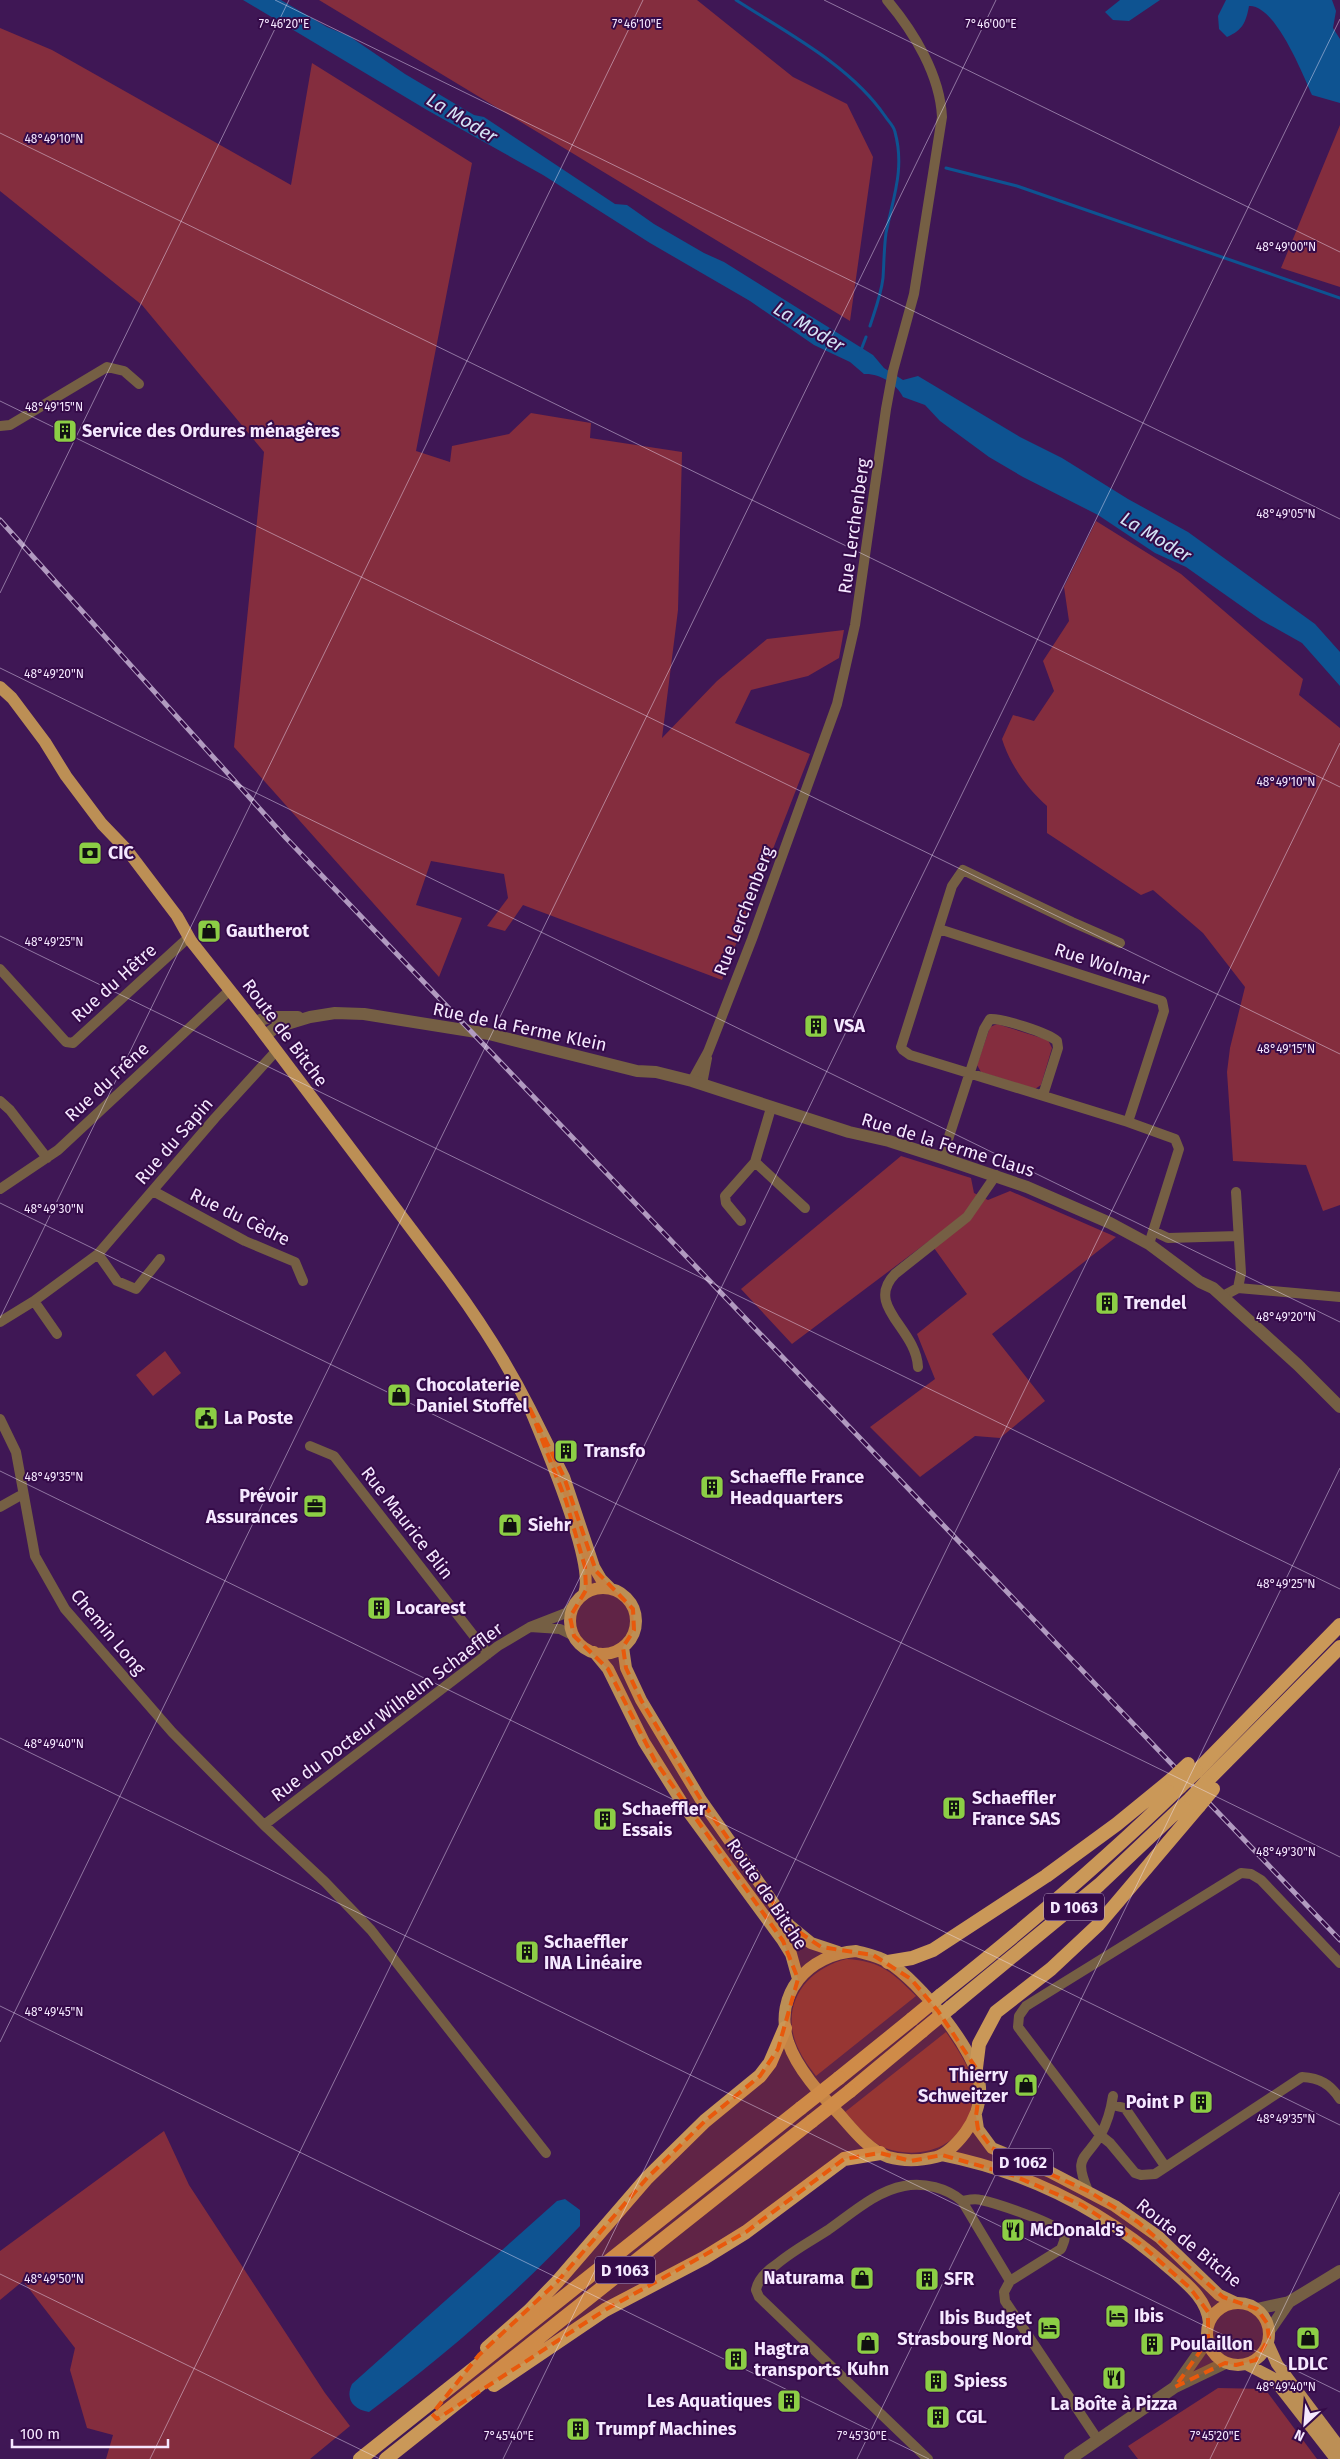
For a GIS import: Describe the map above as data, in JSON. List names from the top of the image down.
{
  "streets": {
    "highway": ["D 1063"],
    "main road": ["Route de Bitche", "D 1062"],
    "street": [
      "Rue Lerchenberg",
      "Rue Wolmar",
      "Rue du Hêtre",
      "Rue de la Ferme Klein",
      "Rue du Frêne",
      "Rue du Sapin",
      "Rue de la Ferme Claus",
      "Rue du Cèdre",
      "Rue Maurice Blin",
      "Chemin Long",
      "Rue du Docteur Wilhelm Schaeffler"
    ]
  },
  "crossings": [
    ["Rue Lerchenberg", "Rue de la Ferme Klein"],
    ["Rue Lerchenberg", "Rue de la Ferme Claus"],
    ["Rue du Hêtre", "Route de Bitche"],
    ["Rue de la Ferme Klein", "Route de Bitche"],
    ["Rue de la Ferme Klein", "Rue de la Ferme Claus"],
    ["Route de Bitche", "Rue du Frêne"],
    ["Route de Bitche", "Rue du Sapin"],
    ["Route de Bitche", "Rue du Docteur Wilhelm Schaeffler"],
    ["Rue du Sapin", "Rue du Cèdre"],
    ["Rue Maurice Blin", "Rue du Docteur Wilhelm Schaeffler"],
    ["Chemin Long", "Rue du Docteur Wilhelm Schaeffler"]
  ],
  "water": ["La Moder"],
  "places": {
    "building": [
      "Service des Ordures ménagères",
      "VSA",
      "Trendel",
      "Transfo",
      "Schaeffle France Headquarters",
      "Locarest",
      "Schaeffler France SAS",
      "Schaeffler Essais",
      "Schaeffler INA Linéaire",
      "Point P",
      "SFR",
      "Poulaillon",
      "Hagtra transports",
      "Spiess",
      "Les Aquatiques",
      "CGL",
      "Trumpf Machines"
    ],
    "bank": ["CIC"],
    "shop": [
      "Gautherot",
      "Chocolaterie Daniel Stoffel",
      "Siehr",
      "Thierry Schweitzer",
      "Naturama",
      "LDLC",
      "Kuhn"
    ],
    "public building": ["La Poste"],
    "office": ["Prévoir Assurances"],
    "restaurant": ["McDonald's", "La Boîte à Pizza"],
    "hotel": ["Ibis", "Ibis Budget Strasbourg Nord"]
  },
  "scale_bar": "100 m",
  "north": "bottom left",
  "coordinates": [
    "7°46'20\"E",
    "7°46'10\"E",
    "7°46'00\"E",
    "48°49'10\"N",
    "48°49'00\"N",
    "48°49'15\"N",
    "48°49'05\"N",
    "48°49'20\"N",
    "48°49'25\"N",
    "48°49'30\"N",
    "48°49'35\"N",
    "48°49'40\"N",
    "48°49'45\"N",
    "48°49'50\"N",
    "7°45'40\"E",
    "7°45'30\"E",
    "7°45'20\"E"
  ]
}
